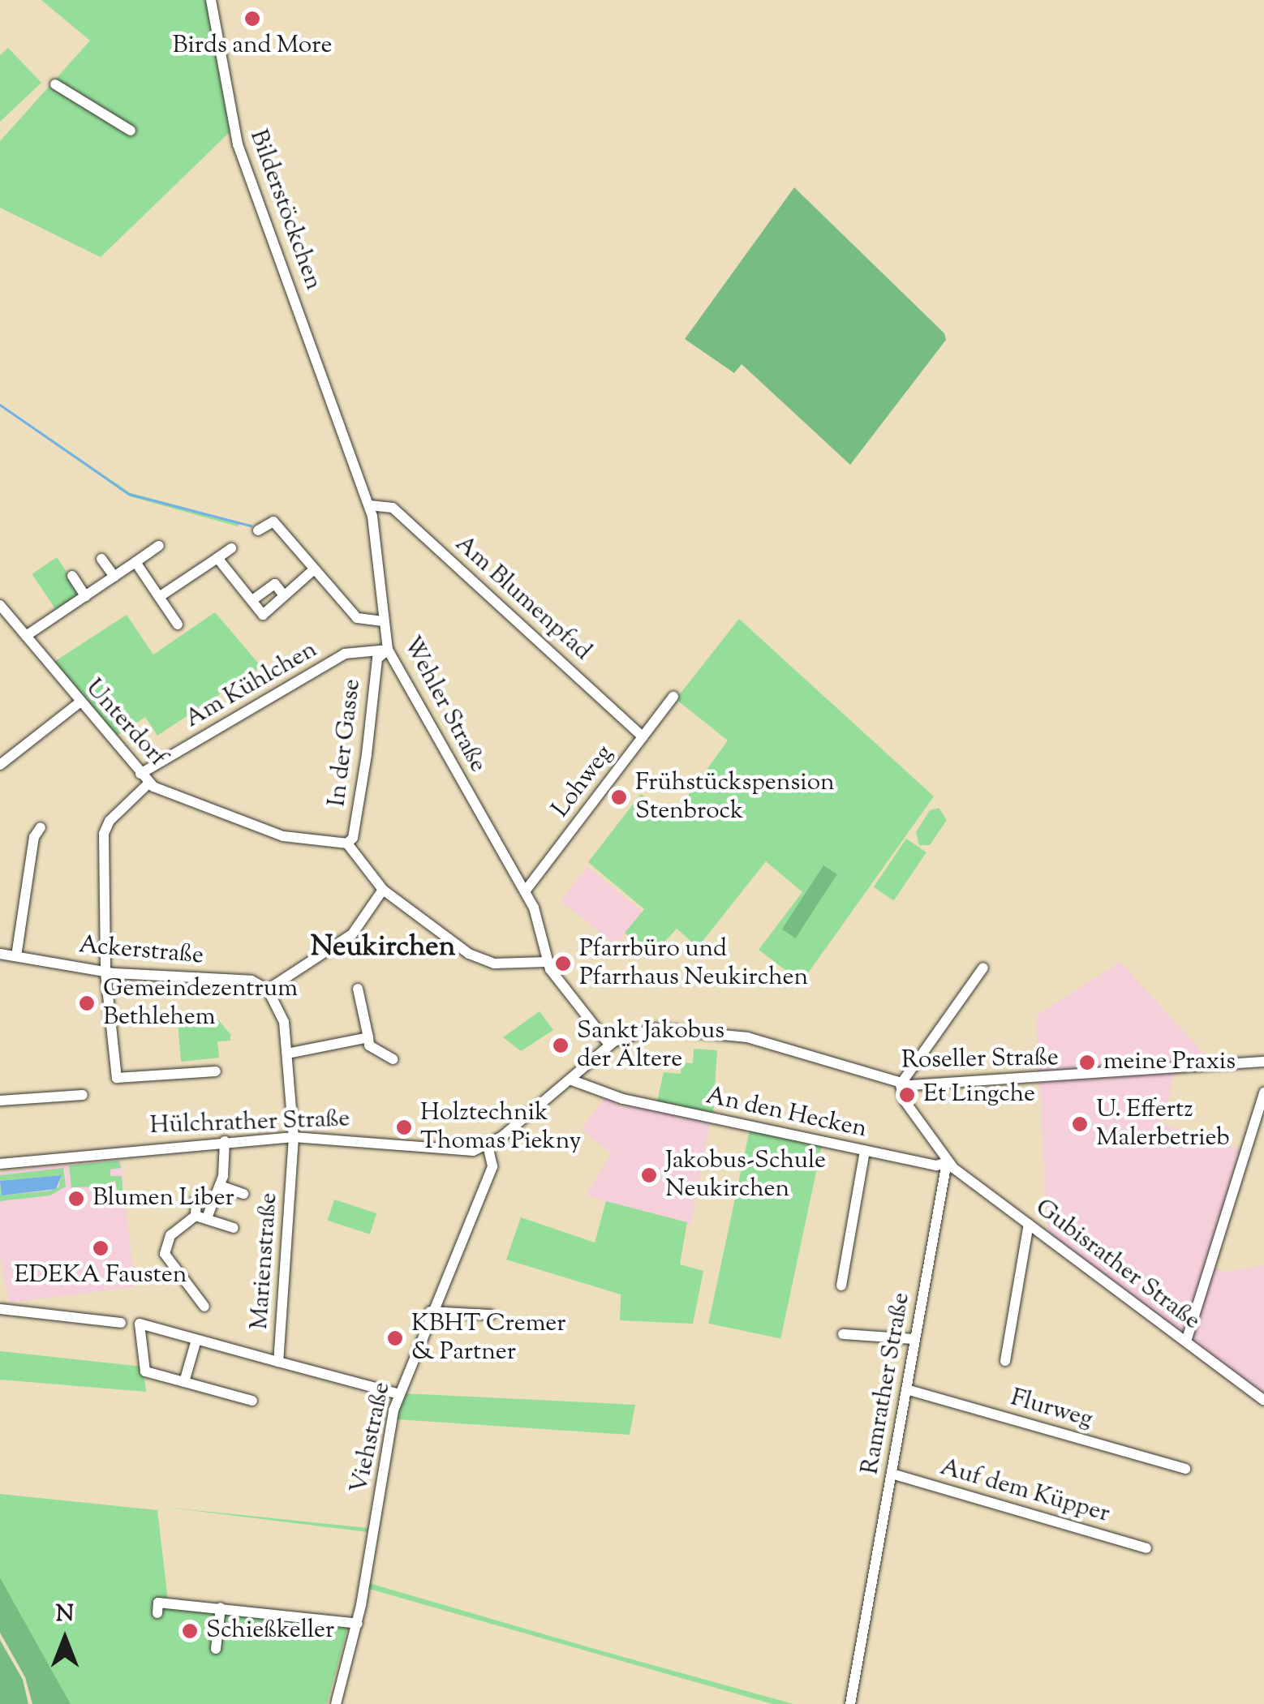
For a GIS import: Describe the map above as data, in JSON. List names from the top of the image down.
{
  "streets": {
    "street": [
      "Bilderstöckchen",
      "Am Blumenpfad",
      "Am Kühlchen",
      "Wehler Straße",
      "Unterdorf",
      "In der Gasse",
      "Lohweg",
      "Ackerstraße",
      "Roseller Straße",
      "An den Hecken",
      "Hülchrather Straße",
      "Marienstraße",
      "Gubisrather Straße",
      "Ramrather Straße",
      "Flurweg",
      "Viehstraße",
      "Auf dem Küpper"
    ]
  },
  "crossings": [
    ["Bilderstöckchen", "Wehler Straße"],
    ["Am Blumenpfad", "Wehler Straße"],
    ["Am Blumenpfad", "Lohweg"],
    ["Am Kühlchen", "Wehler Straße"],
    ["Am Kühlchen", "Unterdorf"],
    ["Am Kühlchen", "In der Gasse"],
    ["Wehler Straße", "In der Gasse"],
    ["Wehler Straße", "Lohweg"],
    ["Unterdorf", "In der Gasse"],
    ["Ackerstraße", "Marienstraße"],
    ["An den Hecken", "Gubisrather Straße"],
    ["An den Hecken", "Ramrather Straße"],
    ["Hülchrather Straße", "Marienstraße"],
    ["Hülchrather Straße", "Viehstraße"],
    ["Marienstraße", "Viehstraße"],
    ["Gubisrather Straße", "Ramrather Straße"],
    ["Ramrather Straße", "Flurweg"],
    ["Ramrather Straße", "Auf dem Küpper"]
  ],
  "districts": ["Neukirchen"],
  "places": [
    "Birds and More",
    "Frühstückspension Stenbrock",
    "Pfarrbüro und Pfarrhaus Neukirchen",
    "Gemeindezentrum Bethlehem",
    "Sankt Jakobus der Ältere",
    "meine Praxis",
    "Et Lingche",
    "U. Effertz Malerbetrieb",
    "Holztechnik Thomas Piekny",
    "Jakobus-Schule Neukirchen",
    "Blumen Liber",
    "EDEKA Fausten",
    "KBHT Cremer & Partner",
    "Schießkeller"
  ],
  "north": "top"
}
